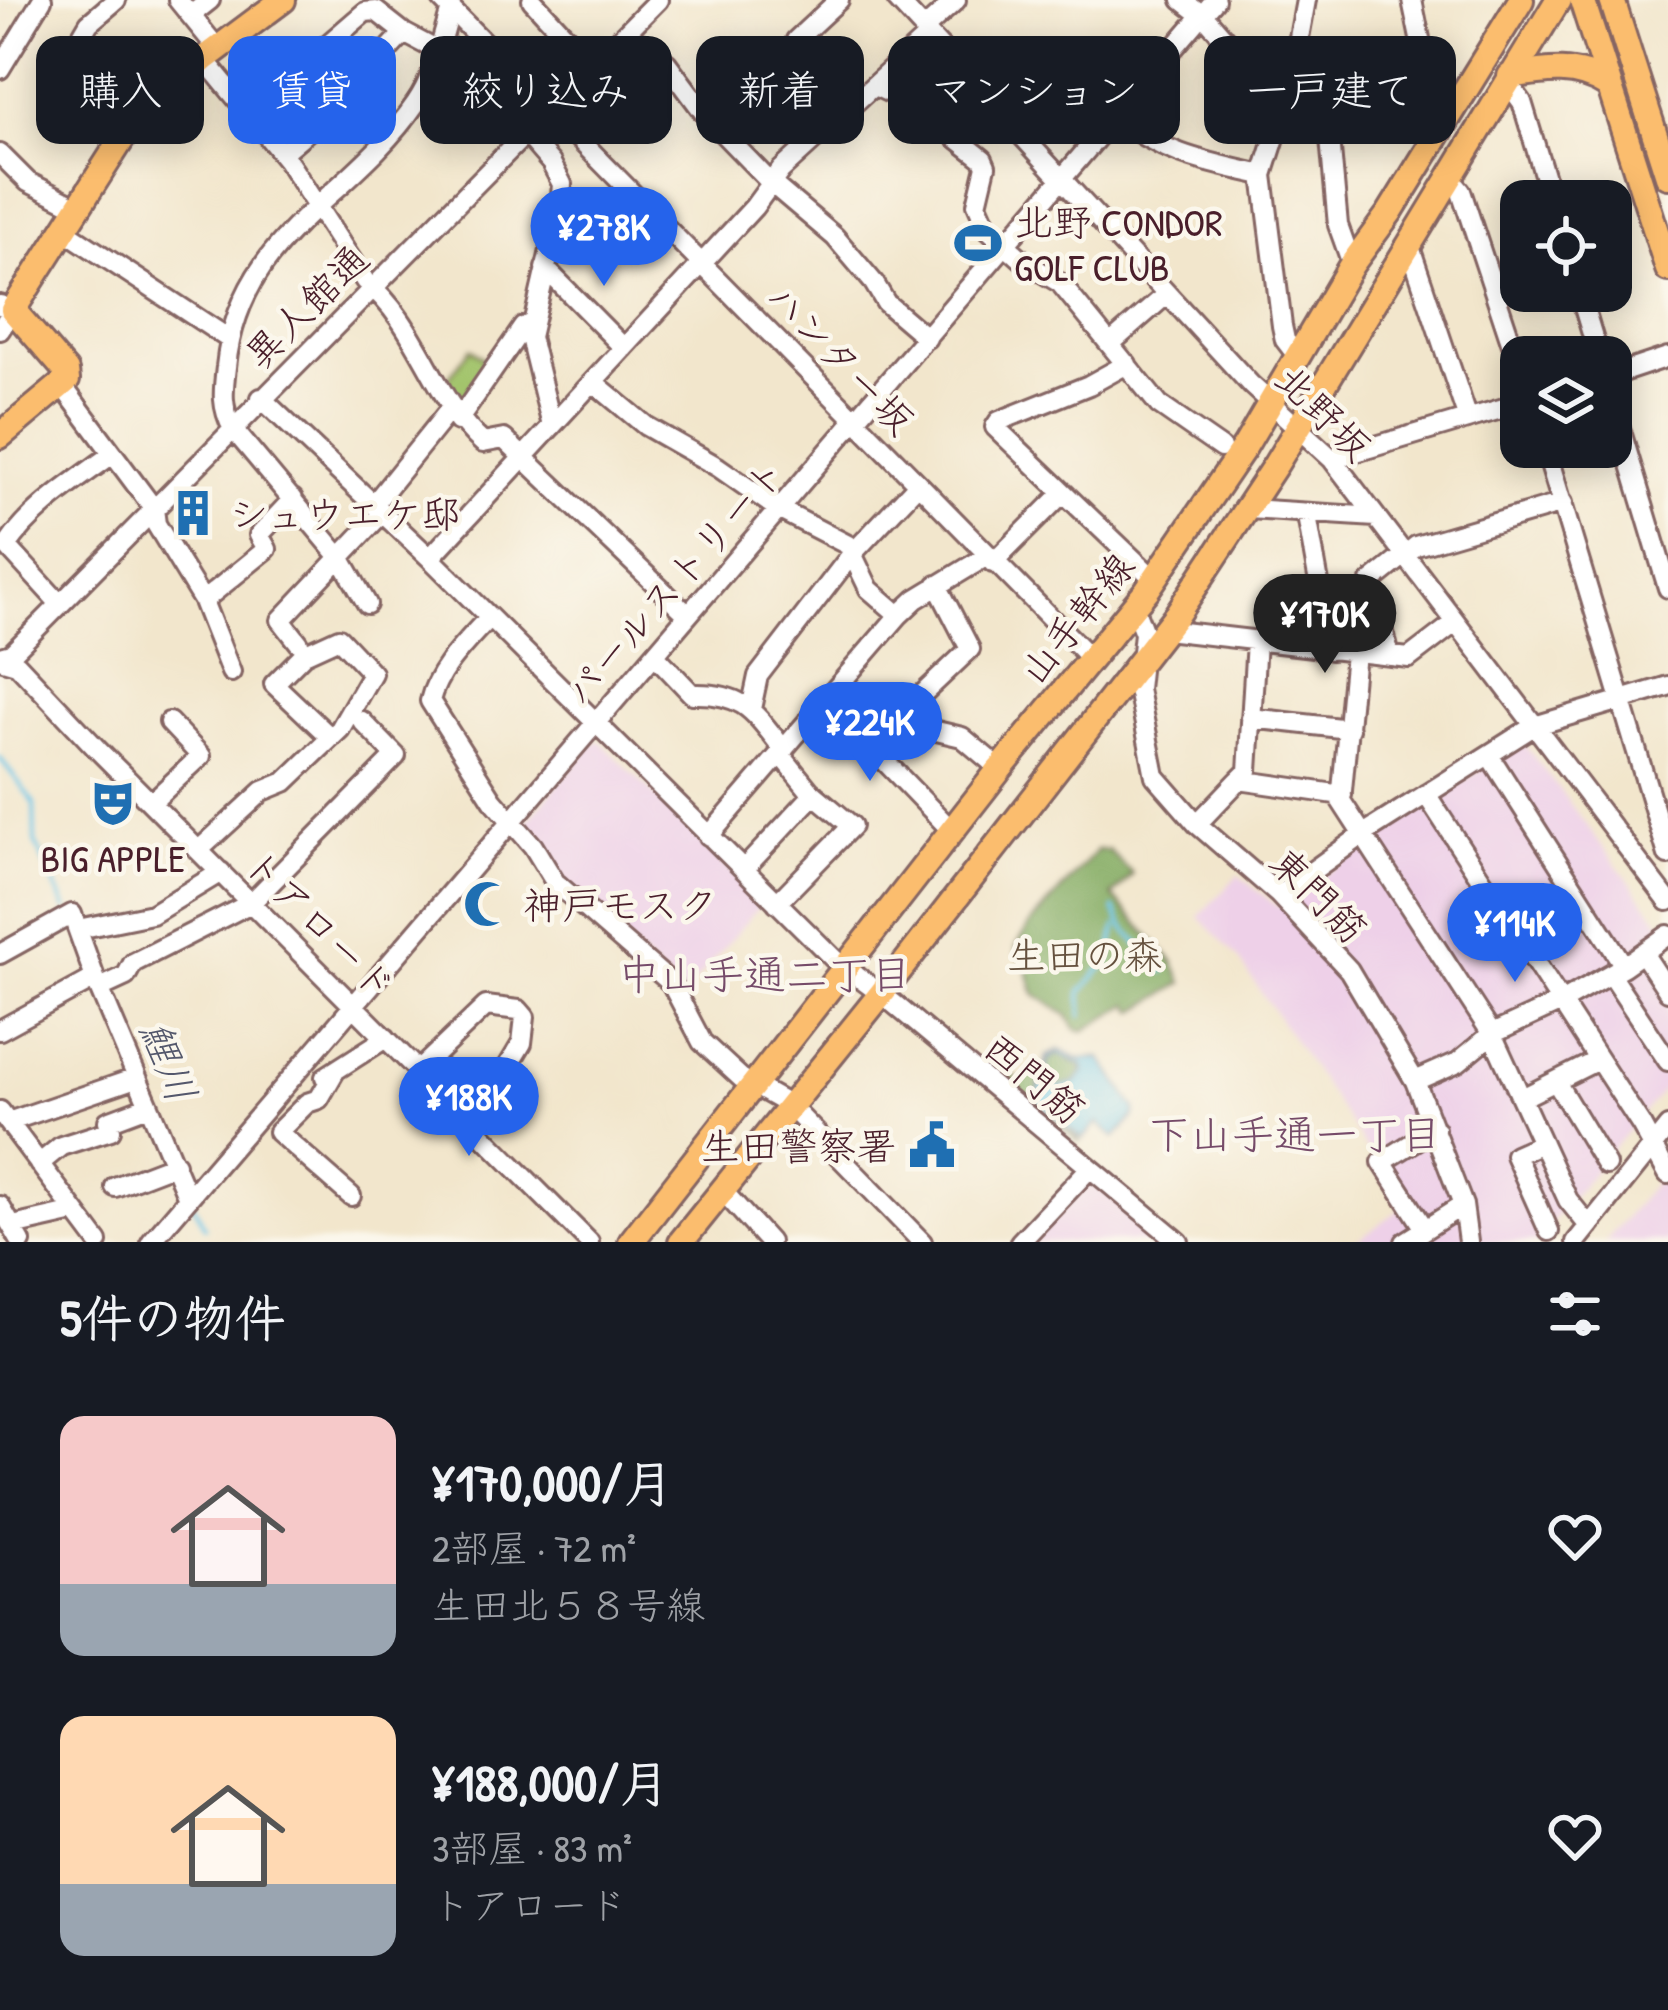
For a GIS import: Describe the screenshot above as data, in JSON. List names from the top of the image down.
{
  "streets": {
    "main road": ["山手幹線"],
    "street": [
      "異人館通",
      "ハンター坂",
      "北野坂",
      "パールストリート",
      "東門筋",
      "トアロード",
      "西門筋"
    ]
  },
  "crossings": [
    ["異人館通", "トアロード"],
    ["異人館通", "西門筋"],
    ["ハンター坂", "パールストリート"],
    ["ハンター坂", "山手幹線"],
    ["北野坂", "パールストリート"],
    ["北野坂", "山手幹線"],
    ["パールストリート", "トアロード"],
    ["パールストリート", "西門筋"],
    ["山手幹線", "東門筋"],
    ["山手幹線", "西門筋"]
  ],
  "districts": ["中山手通二丁目", "下山手通一丁目"],
  "water": ["鯉川"],
  "parks": ["生田の森"],
  "places": {
    "sports": ["北野 CONDOR GOLF CLUB"],
    "building": ["シュウエケ邸"],
    "theatre": ["BIG APPLE"],
    "mosque": ["神戸モスク"],
    "public building": ["生田警察署"]
  },
  "page": {
    "chip": [
      "購入",
      "賃貸",
      "絞り込み",
      "新着",
      "マンション",
      "一戸建て"
    ],
    "price": [
      "¥278K",
      "¥170K",
      "¥224K",
      "¥114K",
      "¥188K"
    ],
    "heading": "5件の物件",
    "list": [
      {
        "name": "¥170,000/月",
        "note": "2部屋 · 72 m² · 生田北５８号線"
      },
      {
        "name": "¥188,000/月",
        "note": "3部屋 · 83 m² · トアロード"
      }
    ]
  }
}
